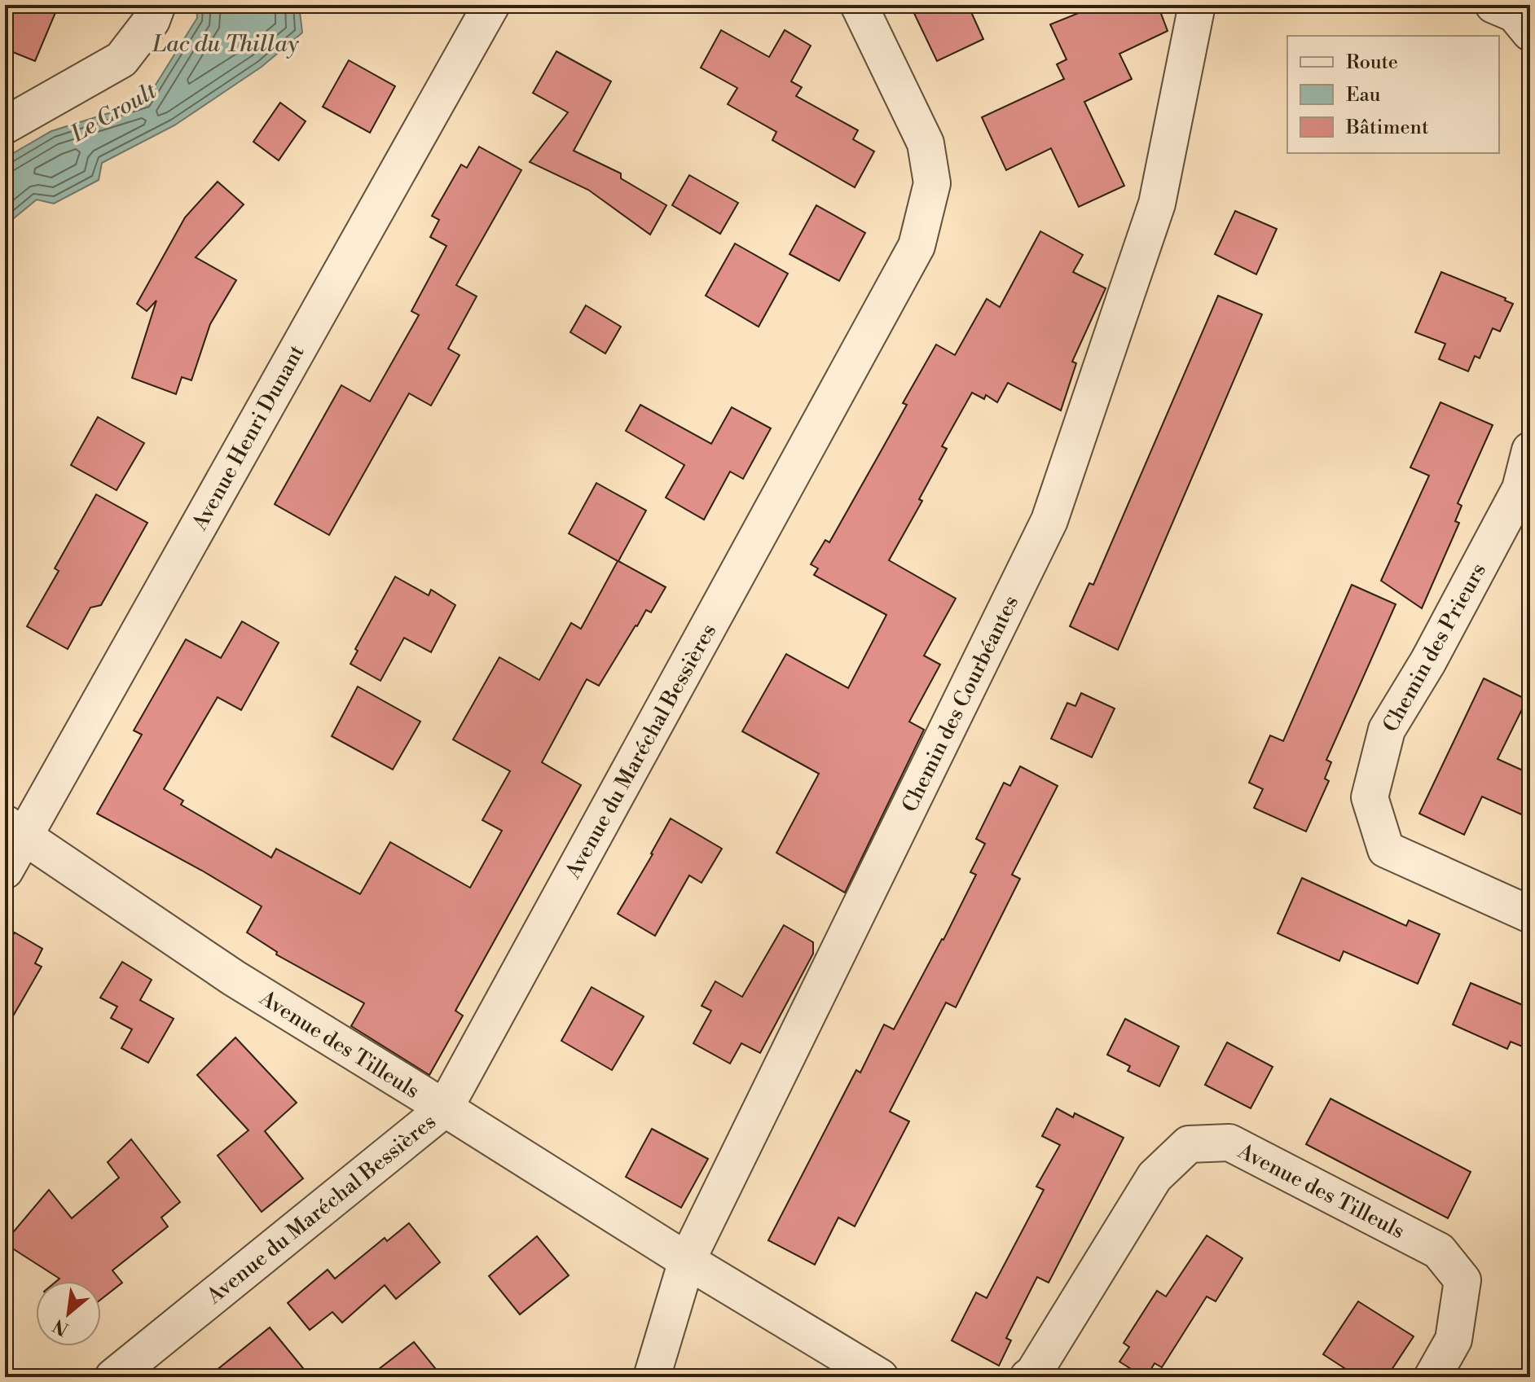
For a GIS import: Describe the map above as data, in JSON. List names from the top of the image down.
{
  "streets": {
    "street": [
      "Avenue Henri Dunant",
      "Chemin des Prieurs",
      "Chemin des Courbéantes",
      "Avenue du Maréchal Bessières",
      "Avenue des Tilleuls"
    ]
  },
  "crossings": [
    ["Avenue Henri Dunant", "Avenue des Tilleuls"],
    ["Chemin des Courbéantes", "Avenue des Tilleuls"],
    ["Avenue du Maréchal Bessières", "Avenue des Tilleuls"]
  ],
  "water": ["Lac du Thillay", "Le Croult"],
  "legend": ["Route", "Eau", "Bâtiment"],
  "north": "bottom left"
}
